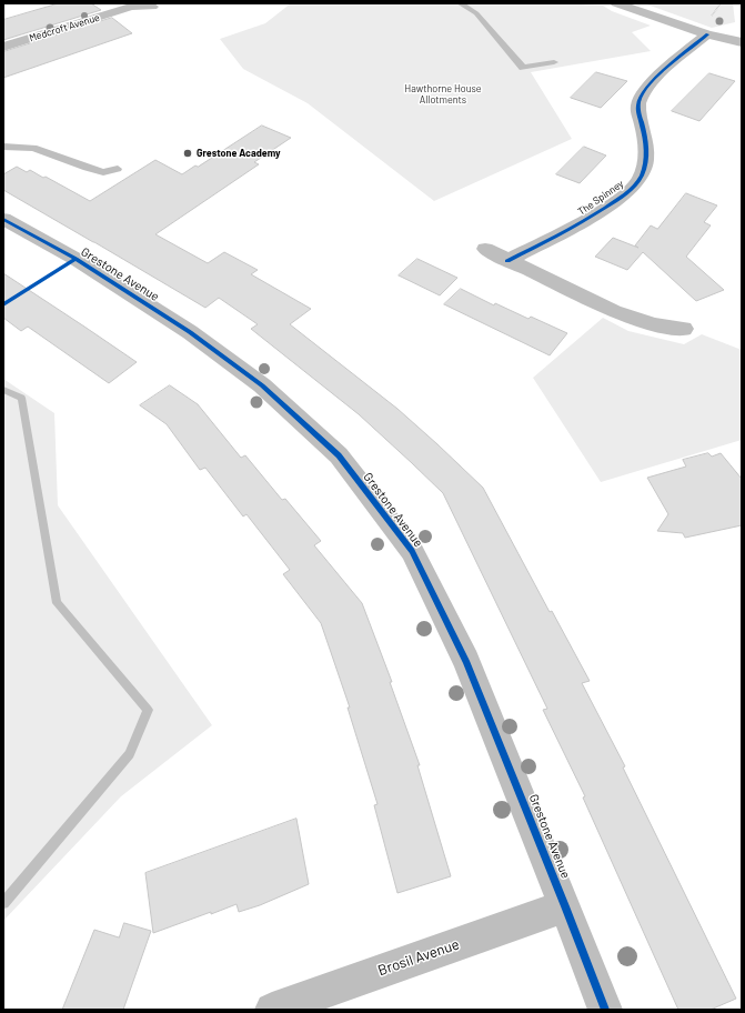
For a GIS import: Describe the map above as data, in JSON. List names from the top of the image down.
{
  "streets": {
    "street": [
      "Medcroft Avenue",
      "The Spinney",
      "Grestone Avenue",
      "Brosil Avenue"
    ]
  },
  "crossings": [
    ["Grestone Avenue", "Brosil Avenue"]
  ],
  "parks": ["Hawthorne House Allotments"],
  "places": ["Grestone Academy"]
}
